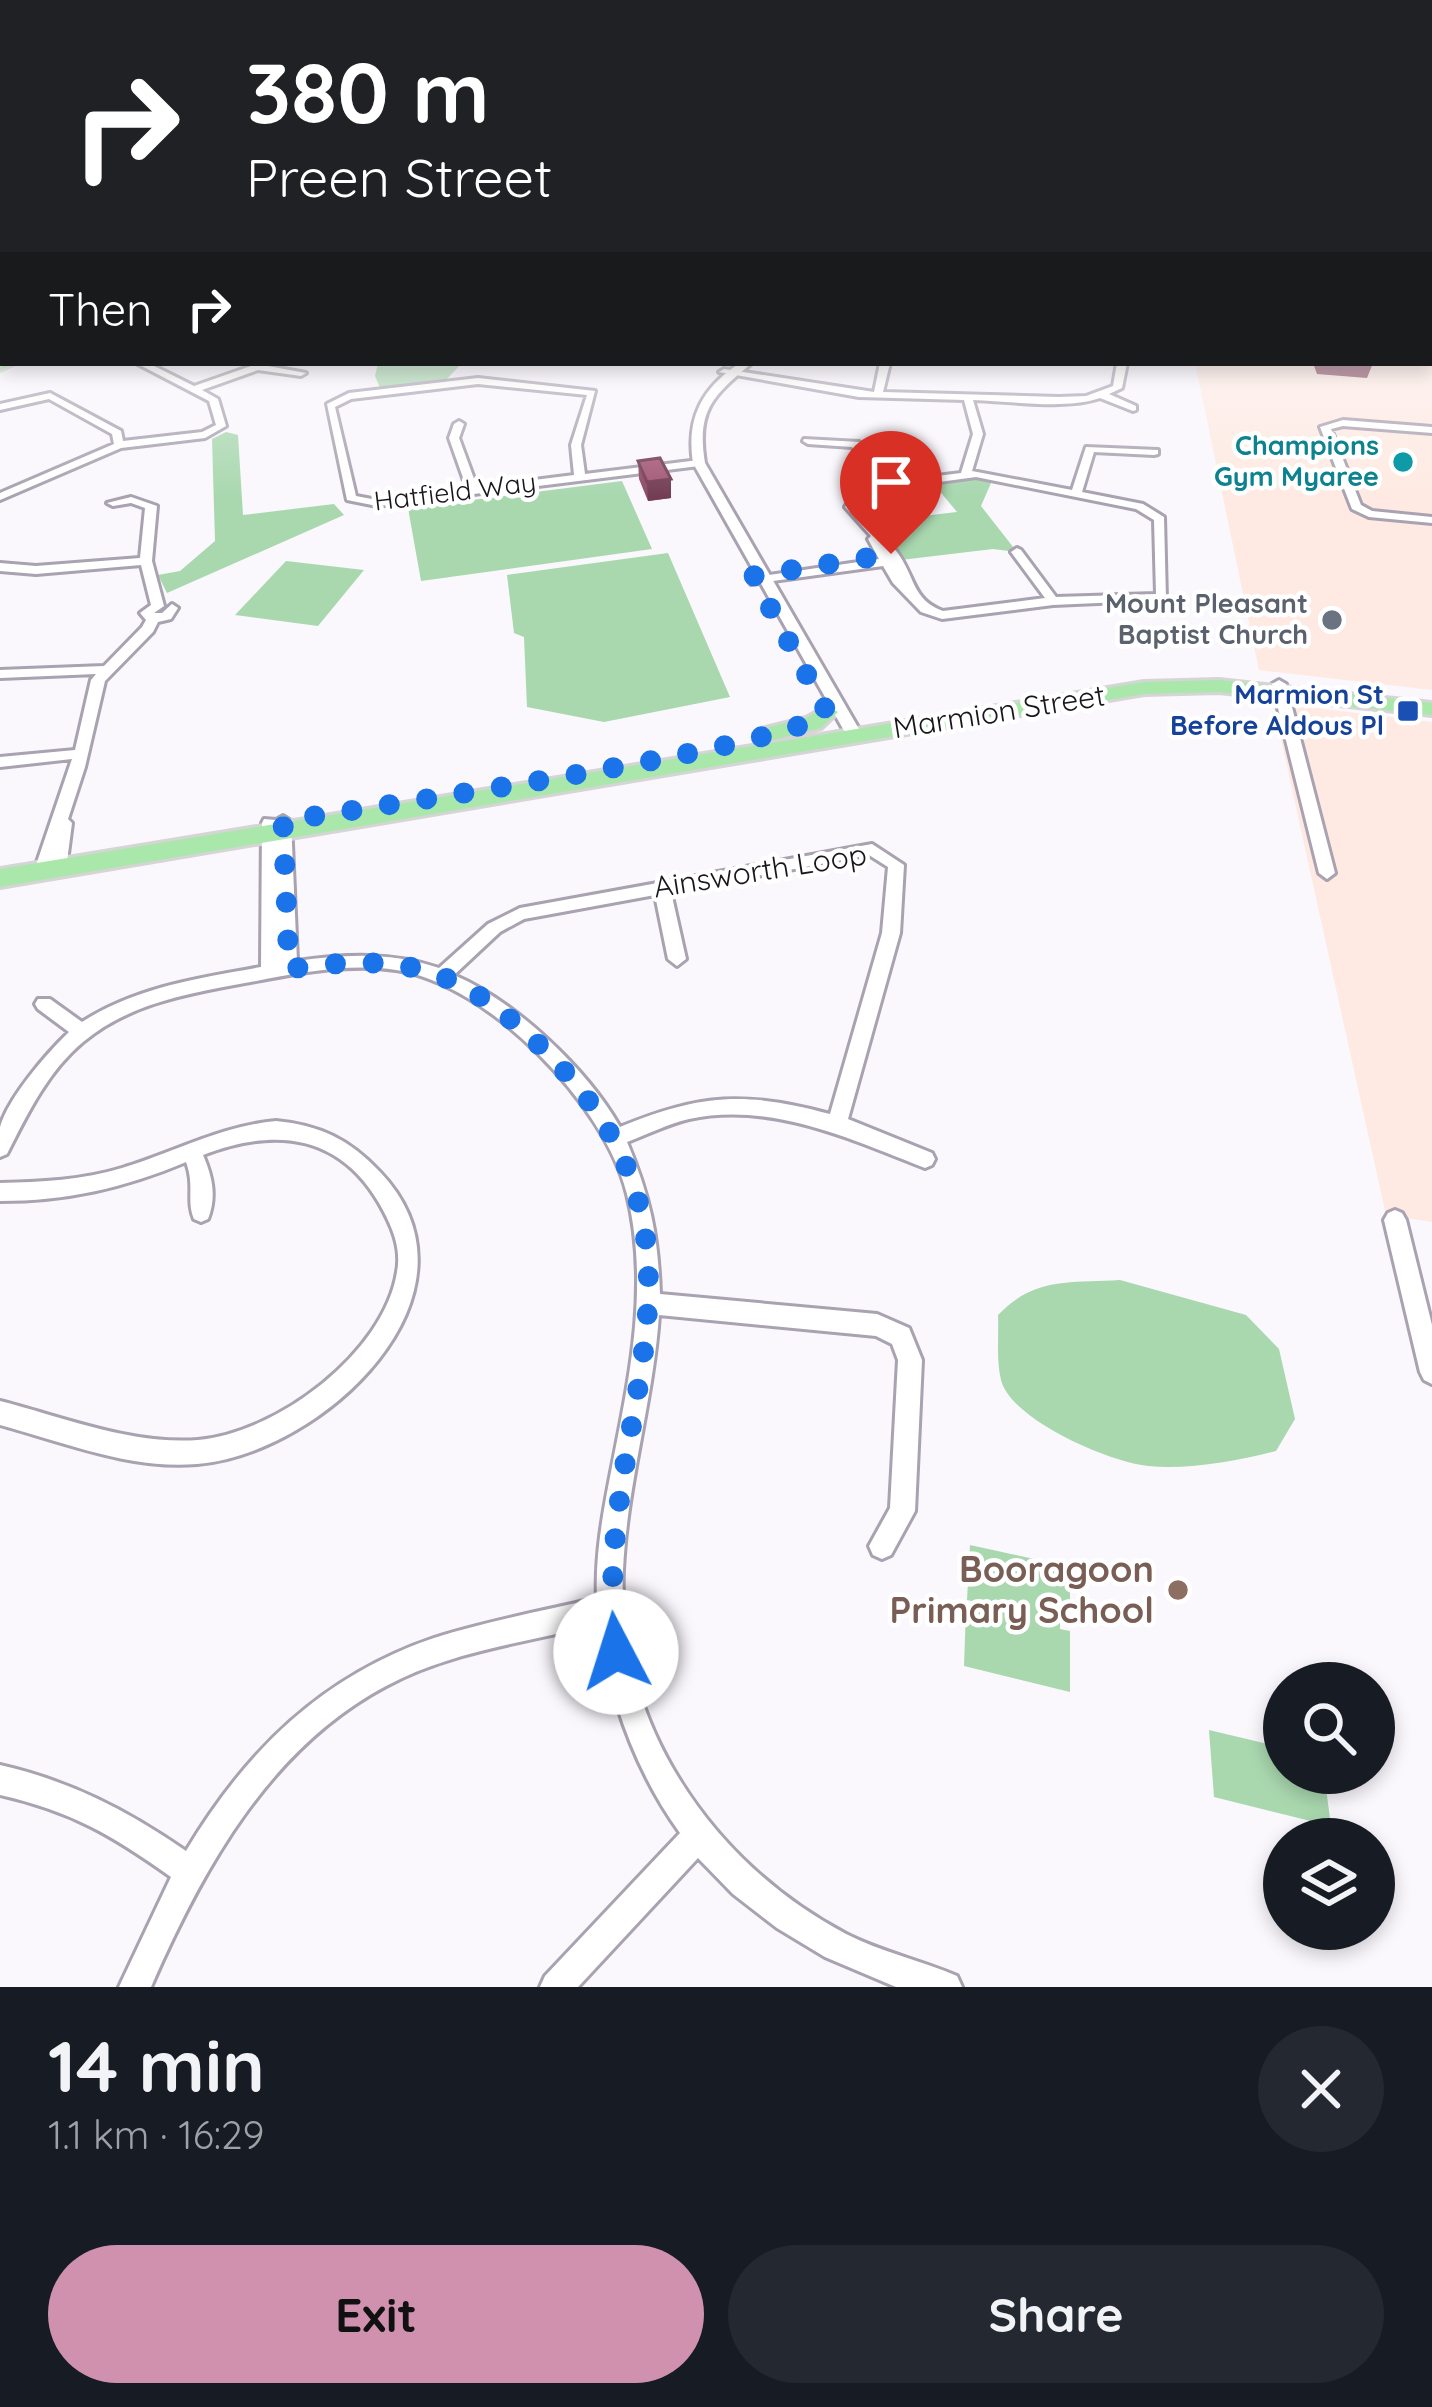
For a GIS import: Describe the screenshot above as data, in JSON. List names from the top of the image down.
{
  "streets": {
    "main road": ["Marmion Street"],
    "street": ["Hatfield Way", "Ainsworth Loop"]
  },
  "places": {
    "other": ["Champions Gym Myaree", "Mount Pleasant Baptist Church", "Booragoon Primary School"],
    "transit": ["Marmion St Before Aldous Pl"]
  },
  "page": {
    "turn": ["380 m", "Preen Street"],
    "then": "Then",
    "heading": ["14 min", "1.1 km · 16:29"],
    "buttons": ["Exit", "Share"]
  }
}
